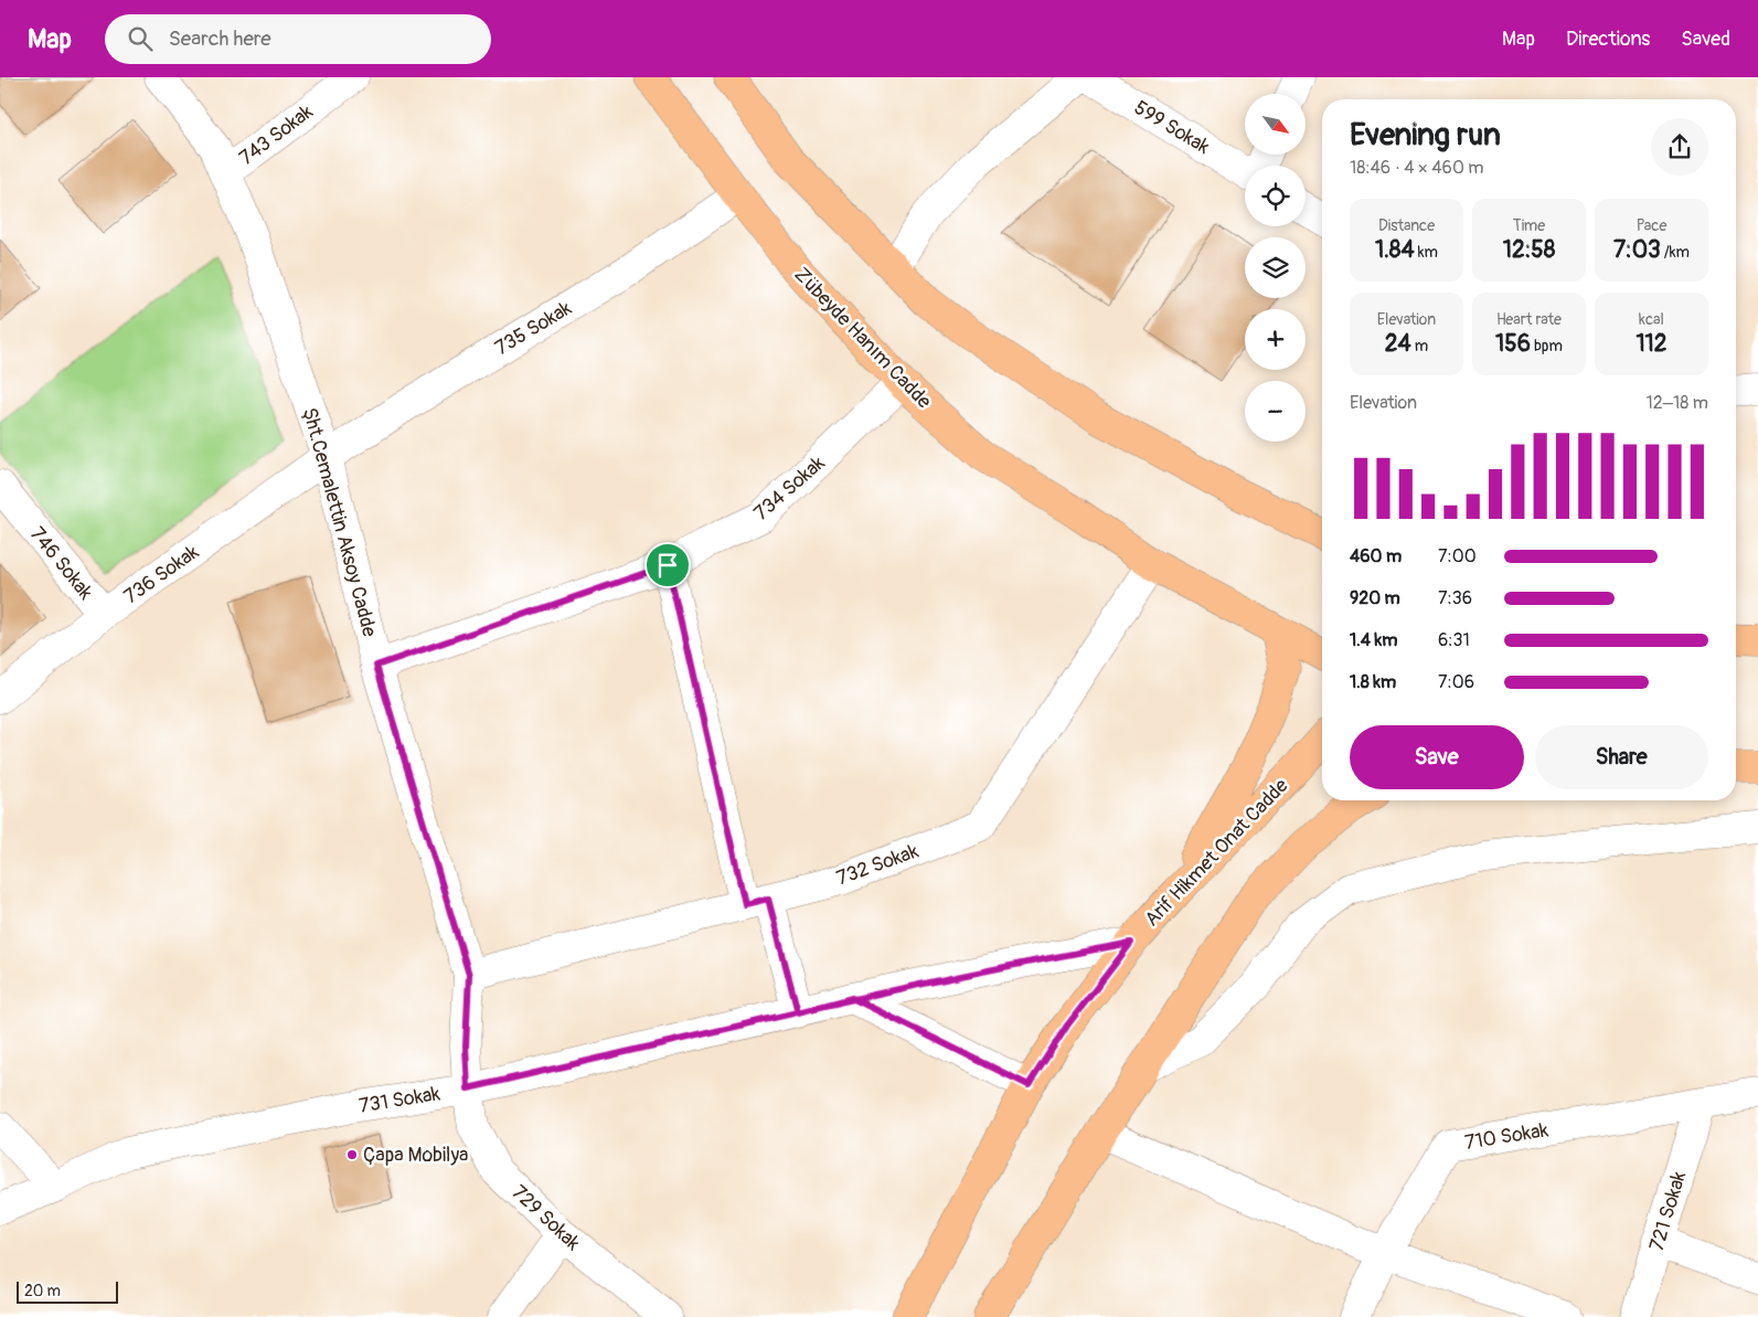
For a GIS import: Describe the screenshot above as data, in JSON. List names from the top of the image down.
{
  "streets": {
    "main road": ["Zübeyde Hanım Cadde", "Arif Hikmet Onat Cadde"],
    "street": [
      "599 Sokak",
      "743 Sokak",
      "735 Sokak",
      "734 Sokak",
      "Şht.Cemalettin Aksoy Cadde",
      "746 Sokak",
      "736 Sokak",
      "732 Sokak",
      "731 Sokak",
      "710 Sokak",
      "721 Sokak",
      "729 Sokak"
    ]
  },
  "crossings": [
    ["743 Sokak", "Şht.Cemalettin Aksoy Cadde"],
    ["735 Sokak", "Zübeyde Hanım Cadde"],
    ["735 Sokak", "Şht.Cemalettin Aksoy Cadde"],
    ["735 Sokak", "736 Sokak"],
    ["Zübeyde Hanım Cadde", "734 Sokak"],
    ["Zübeyde Hanım Cadde", "732 Sokak"],
    ["734 Sokak", "Şht.Cemalettin Aksoy Cadde"],
    ["Şht.Cemalettin Aksoy Cadde", "736 Sokak"],
    ["Şht.Cemalettin Aksoy Cadde", "732 Sokak"],
    ["Şht.Cemalettin Aksoy Cadde", "731 Sokak"],
    ["Şht.Cemalettin Aksoy Cadde", "729 Sokak"],
    ["746 Sokak", "736 Sokak"],
    ["Arif Hikmet Onat Cadde", "731 Sokak"],
    ["731 Sokak", "729 Sokak"],
    ["710 Sokak", "721 Sokak"]
  ],
  "places": ["Çapa Mobilya"],
  "scale_bar": "20 m",
  "north": "bottom right",
  "page": {
    "header": "Map",
    "search": "Search here",
    "nav": ["Map", "Directions", "Saved"],
    "map_buttons": ["+", "−"],
    "heading": ["Evening run", "18:46 · 4 × 460 m"],
    "stats": [
      ["Distance", "1.84 km"],
      ["Time", "12:58"],
      ["Pace", "7:03 /km"],
      ["Elevation", "24 m"],
      ["Heart rate", "156 bpm"],
      ["kcal", "112"]
    ],
    "chart": ["Elevation", "12–18 m"],
    "list": [
      {
        "name": "460 m",
        "note": "7:00"
      },
      {
        "name": "920 m",
        "note": "7:36"
      },
      {
        "name": "1.4 km",
        "note": "6:31"
      },
      {
        "name": "1.8 km",
        "note": "7:06"
      }
    ],
    "buttons": ["Save", "Share"],
    "scale": "20 m"
  }
}
